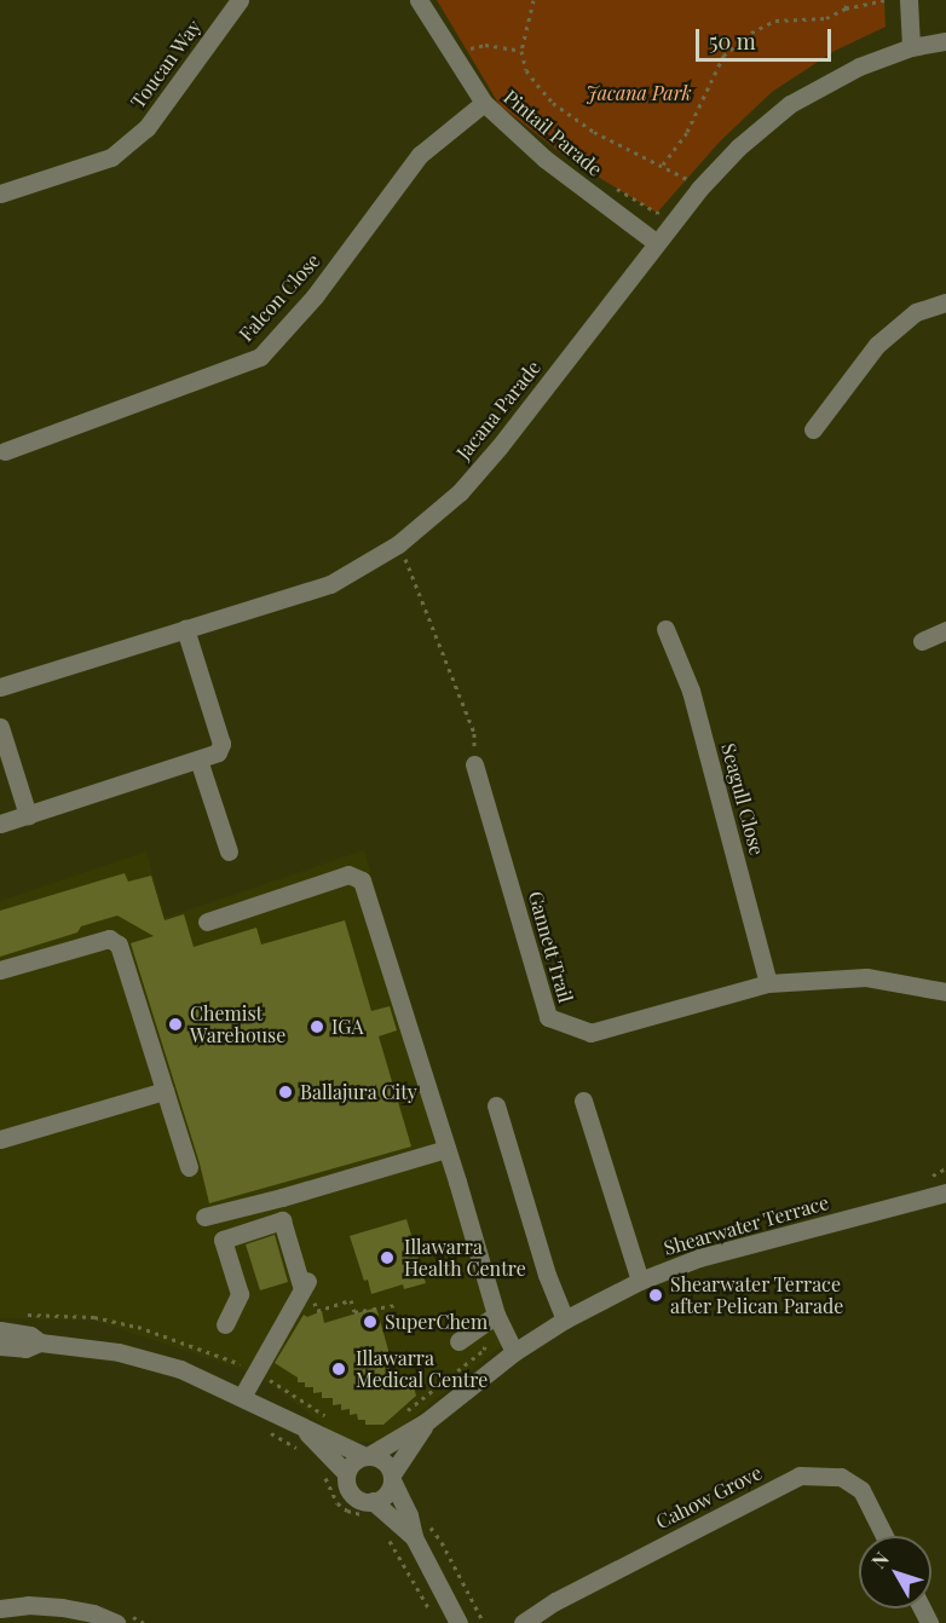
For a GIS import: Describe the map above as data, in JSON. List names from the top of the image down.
{
  "streets": {
    "street": [
      "Toucan Way",
      "Pintail Parade",
      "Falcon Close",
      "Jacana Parade",
      "Seagull Close",
      "Gannett Trail",
      "Shearwater Terrace",
      "Cahow Grove"
    ]
  },
  "crossings": [
    ["Pintail Parade", "Falcon Close"],
    ["Pintail Parade", "Jacana Parade"],
    ["Seagull Close", "Gannett Trail"]
  ],
  "parks": ["Jacana Park"],
  "places": [
    "Chemist Warehouse",
    "IGA",
    "Ballajura City",
    "Illawarra Health Centre",
    "Shearwater Terrace after Pelican Parade",
    "SuperChem",
    "Illawarra Medical Centre"
  ],
  "scale_bar": "50 m",
  "north": "top left"
}
